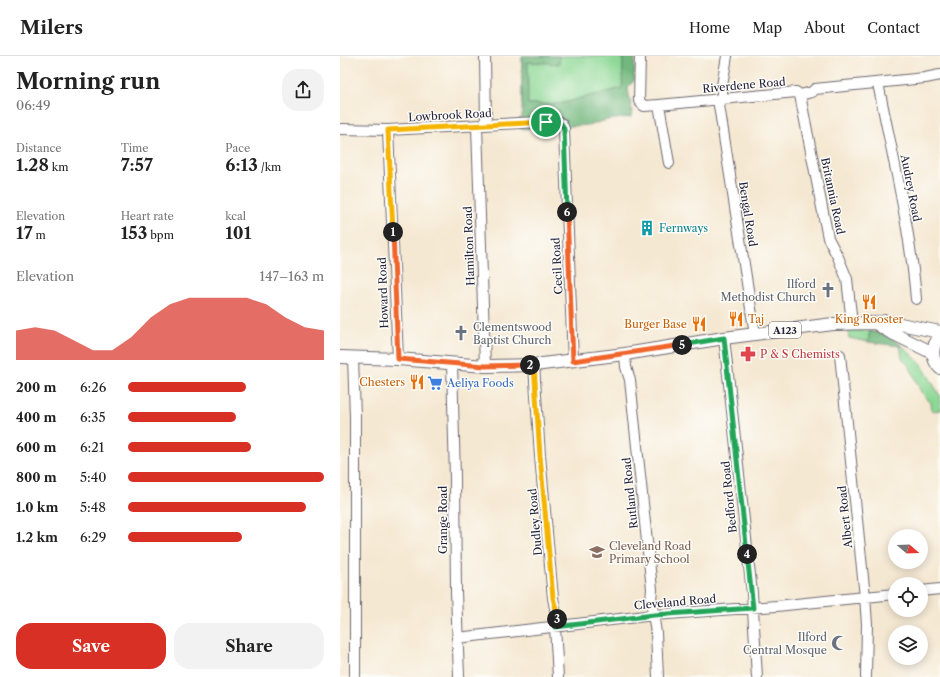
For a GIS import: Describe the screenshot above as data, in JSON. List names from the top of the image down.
{
  "streets": {
    "main road": ["A123"],
    "street": [
      "Riverdene Road",
      "Lowbrook Road",
      "Audrey Road",
      "Britannia Road",
      "Bengal Road",
      "Hamilton Road",
      "Cecil Road",
      "Howard Road",
      "Rutland Road",
      "Bedford Road",
      "Albert Road",
      "Grange Road",
      "Dudley Road",
      "Cleveland Road"
    ]
  },
  "crossings": [
    ["Riverdene Road", "Audrey Road"],
    ["Riverdene Road", "Britannia Road"],
    ["Riverdene Road", "Bengal Road"],
    ["Lowbrook Road", "Hamilton Road"],
    ["Lowbrook Road", "Cecil Road"],
    ["Lowbrook Road", "Howard Road"],
    ["Britannia Road", "A123"],
    ["Bengal Road", "A123"],
    ["Hamilton Road", "A123"],
    ["Cecil Road", "A123"],
    ["Howard Road", "A123"],
    ["A123", "Rutland Road"],
    ["A123", "Bedford Road"],
    ["A123", "Grange Road"],
    ["A123", "Dudley Road"],
    ["Rutland Road", "Cleveland Road"],
    ["Bedford Road", "Cleveland Road"],
    ["Albert Road", "Cleveland Road"],
    ["Grange Road", "Cleveland Road"],
    ["Dudley Road", "Cleveland Road"]
  ],
  "places": {
    "building": ["Fernways"],
    "church": ["Ilford Methodist Church", "Clementswood Baptist Church"],
    "restaurant": [
      "King Rooster",
      "Taj",
      "Burger Base",
      "Chesters"
    ],
    "pharmacy": ["P & S Chemists"],
    "supermarket": ["Aeliya Foods"],
    "school or university": ["Cleveland Road Primary School"],
    "mosque": ["Ilford Central Mosque"]
  },
  "north": "right",
  "page": {
    "header": "Milers",
    "nav": [
      "Home",
      "Map",
      "About",
      "Contact"
    ],
    "heading": ["Morning run", "06:49"],
    "stats": [
      ["Distance", "1.28 km"],
      ["Time", "7:57"],
      ["Pace", "6:13 /km"],
      ["Elevation", "17 m"],
      ["Heart rate", "153 bpm"],
      ["kcal", "101"]
    ],
    "pins": [
      "6",
      "1",
      "5",
      "2",
      "4",
      "3"
    ],
    "chart": ["Elevation", "147–163 m"],
    "list": [
      {
        "name": "200 m",
        "note": "6:26"
      },
      {
        "name": "400 m",
        "note": "6:35"
      },
      {
        "name": "600 m",
        "note": "6:21"
      },
      {
        "name": "800 m",
        "note": "5:40"
      },
      {
        "name": "1.0 km",
        "note": "5:48"
      },
      {
        "name": "1.2 km",
        "note": "6:29"
      }
    ],
    "buttons": ["Save", "Share"]
  }
}
